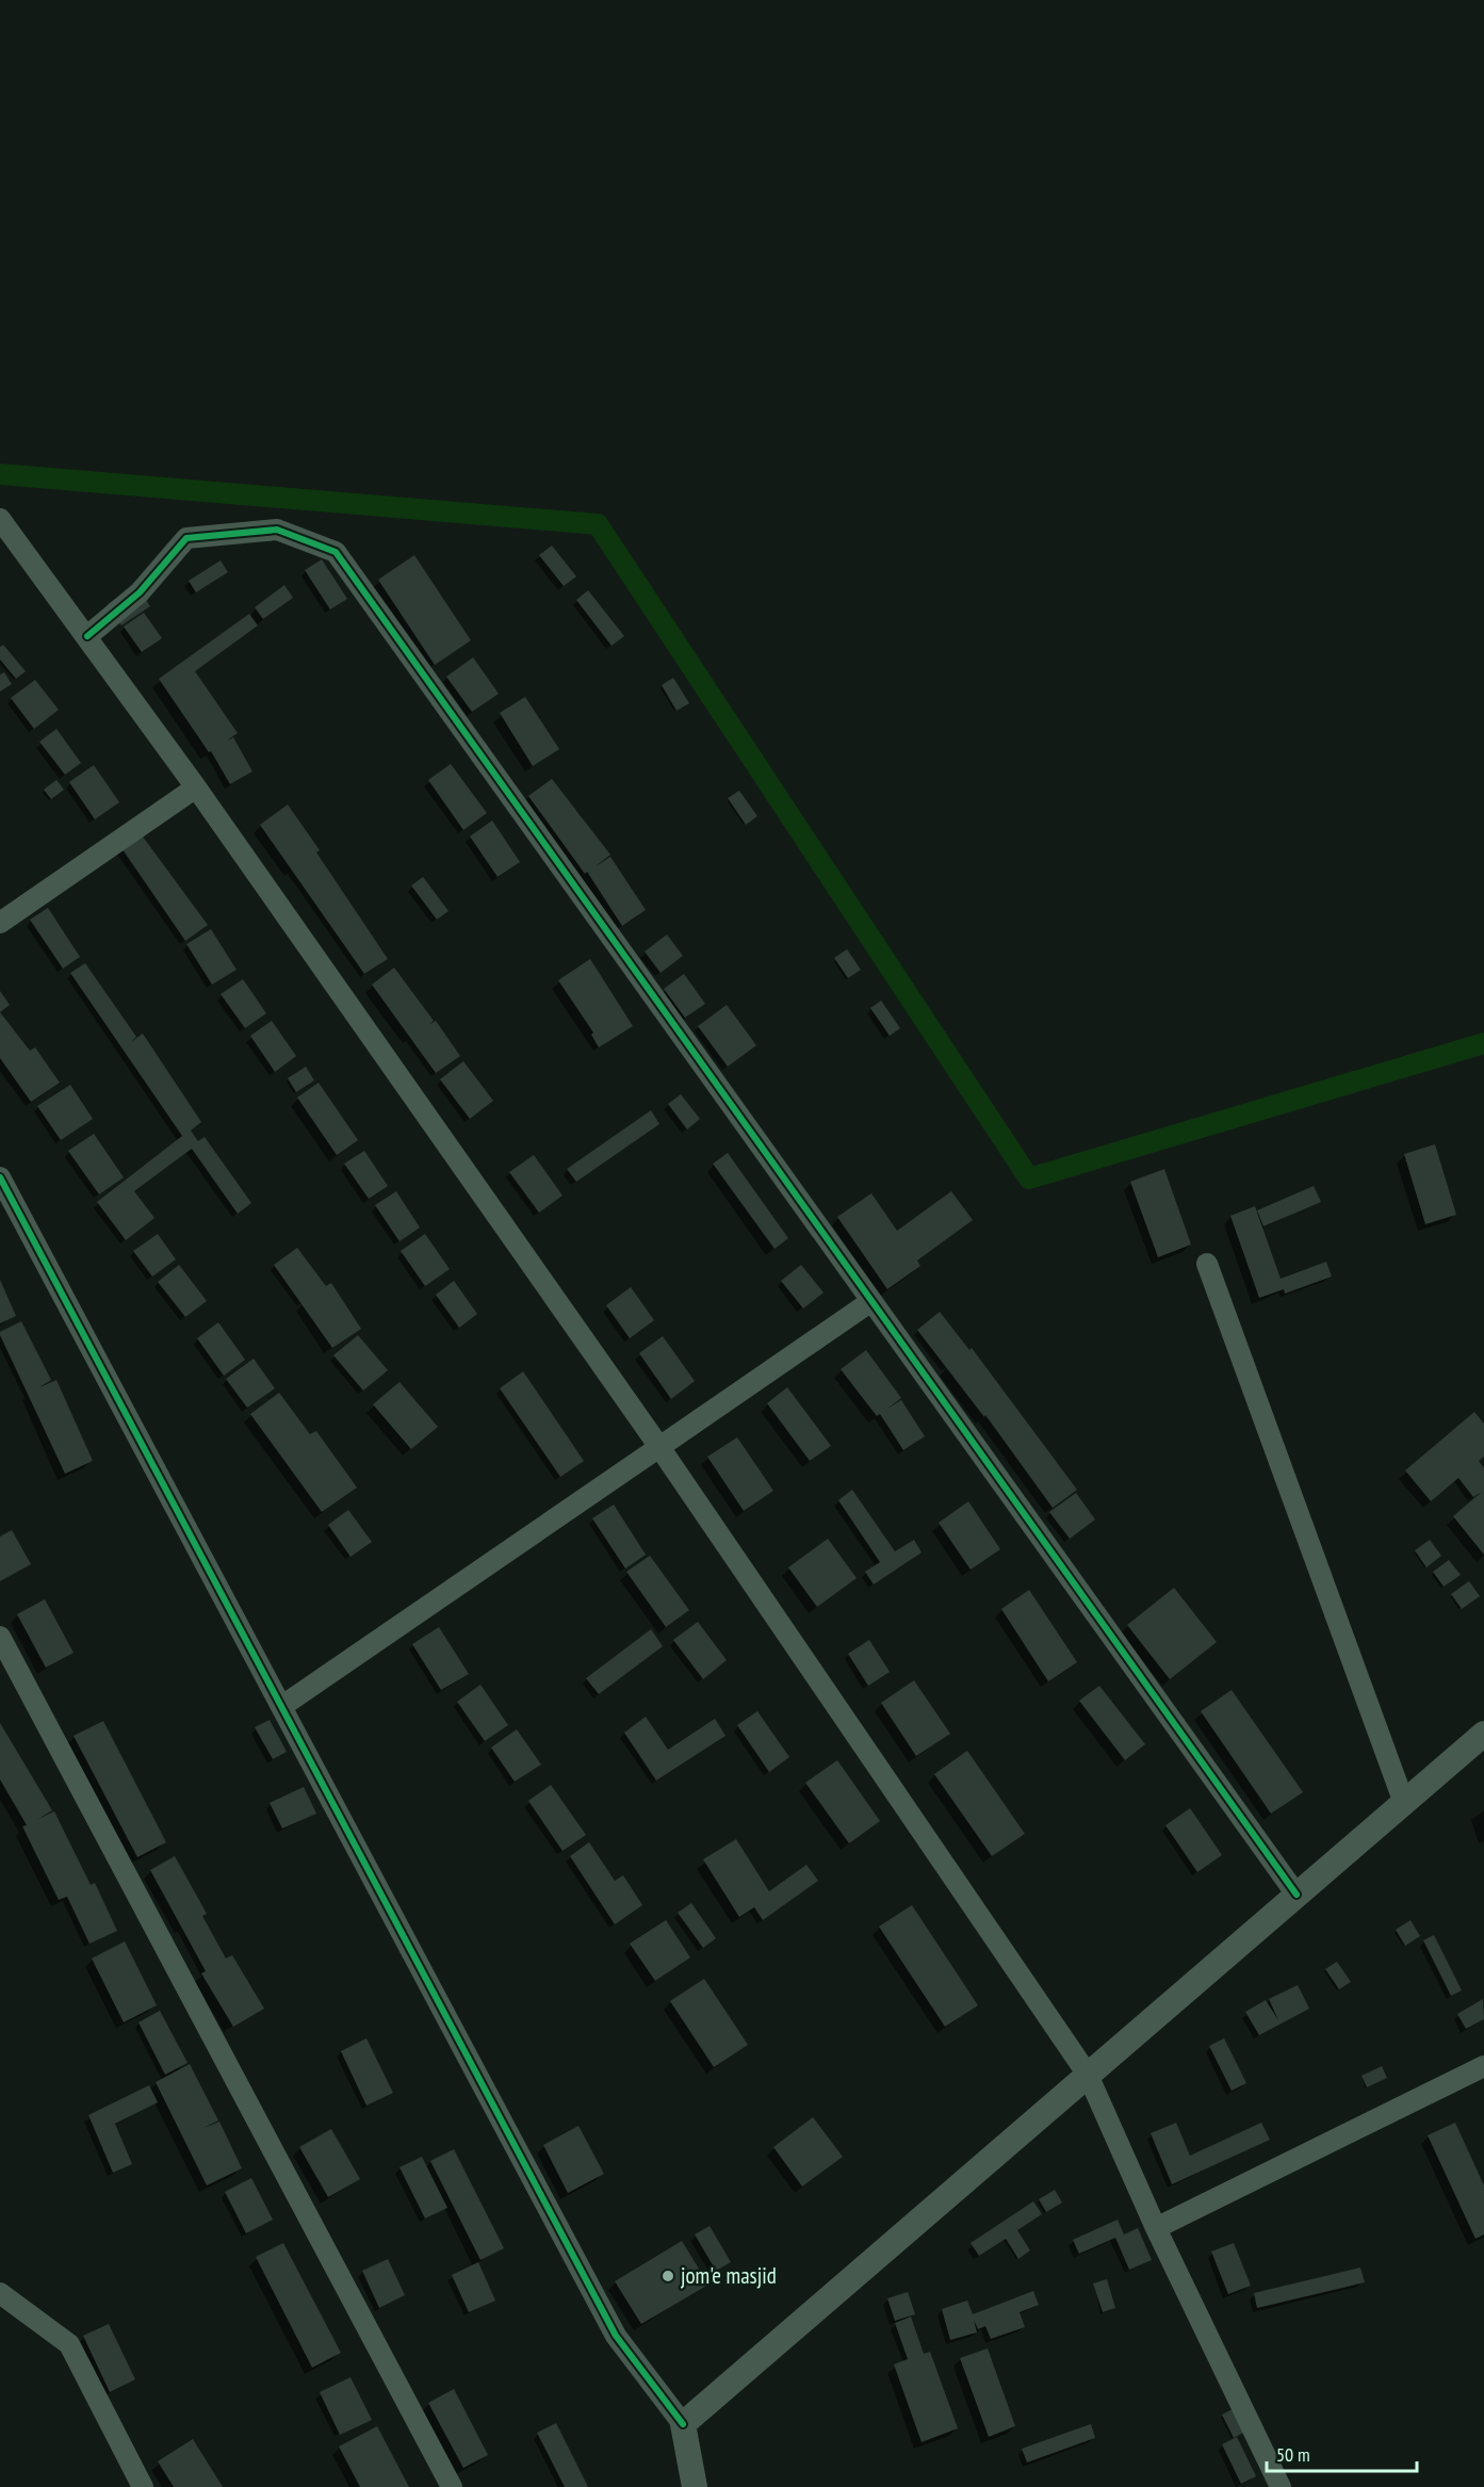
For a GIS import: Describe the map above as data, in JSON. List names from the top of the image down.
{
  "places": ["jom'e masjid"],
  "scale_bar": "50 m"
}
